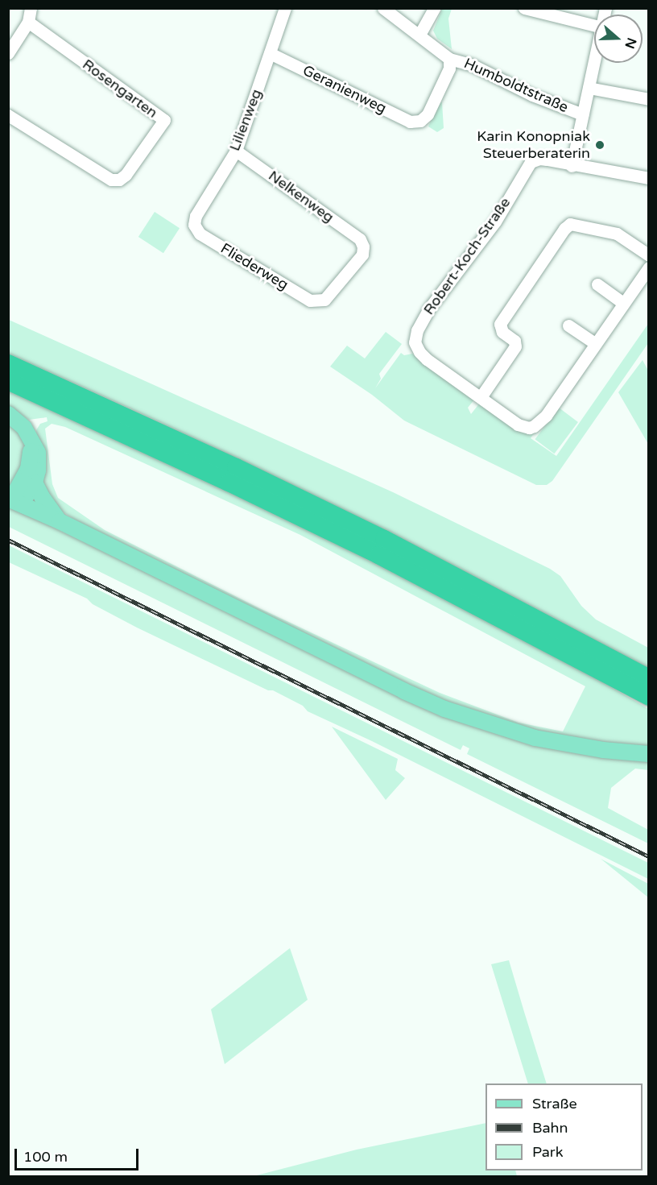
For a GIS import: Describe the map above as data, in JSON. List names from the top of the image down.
{
  "streets": {
    "street": [
      "Humboldtstraße",
      "Rosengarten",
      "Geranienweg",
      "Lilienweg",
      "Nelkenweg",
      "Robert-Koch-Straße",
      "Fliederweg"
    ]
  },
  "crossings": [
    ["Humboldtstraße", "Geranienweg"],
    ["Geranienweg", "Lilienweg"],
    ["Lilienweg", "Nelkenweg"],
    ["Lilienweg", "Fliederweg"],
    ["Nelkenweg", "Fliederweg"]
  ],
  "places": ["Karin Konopniak Steuerberaterin"],
  "legend": ["Straße", "Bahn", "Park"],
  "scale_bar": "100 m",
  "north": "right"
}
